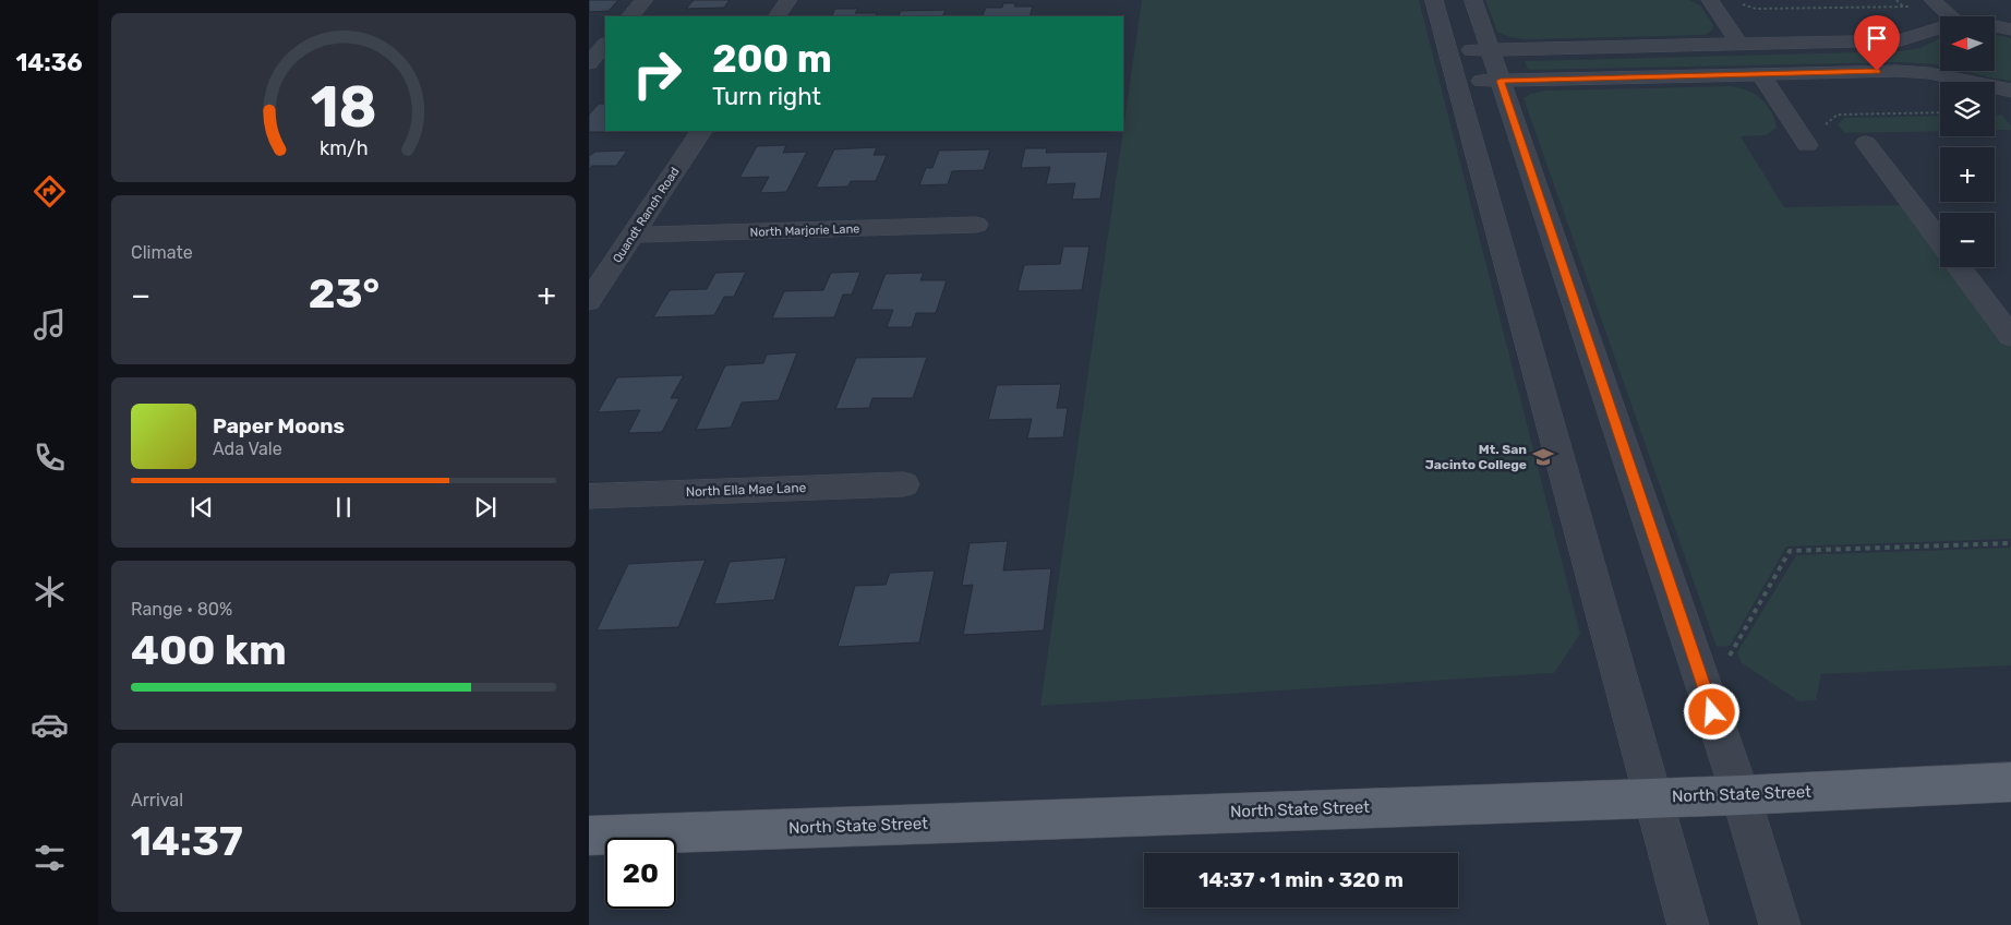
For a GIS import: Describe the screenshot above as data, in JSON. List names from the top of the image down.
{
  "streets": {
    "main road": ["North State Street"],
    "street": ["Quandt Ranch Road", "North Marjorie Lane", "North Ella Mae Lane"]
  },
  "crossings": [
    ["Quandt Ranch Road", "North Marjorie Lane"]
  ],
  "places": {
    "school or university": ["Mt. San Jacinto College"]
  },
  "north": "left",
  "page": {
    "tabs": "14:36",
    "map_buttons": ["+", "−"],
    "turn": ["200 m", "Turn right"],
    "tile": [
      "Climate",
      ["Range · 80%", "400 km"],
      ["Arrival", "14:37"]
    ],
    "heat": ["−", "23°", "+"],
    "song": ["Paper Moons", "Ada Vale"],
    "limit": "20",
    "trip": "14:37 · 1 min · 320 m",
    "gauge": ["18", "km/h"]
  }
}
